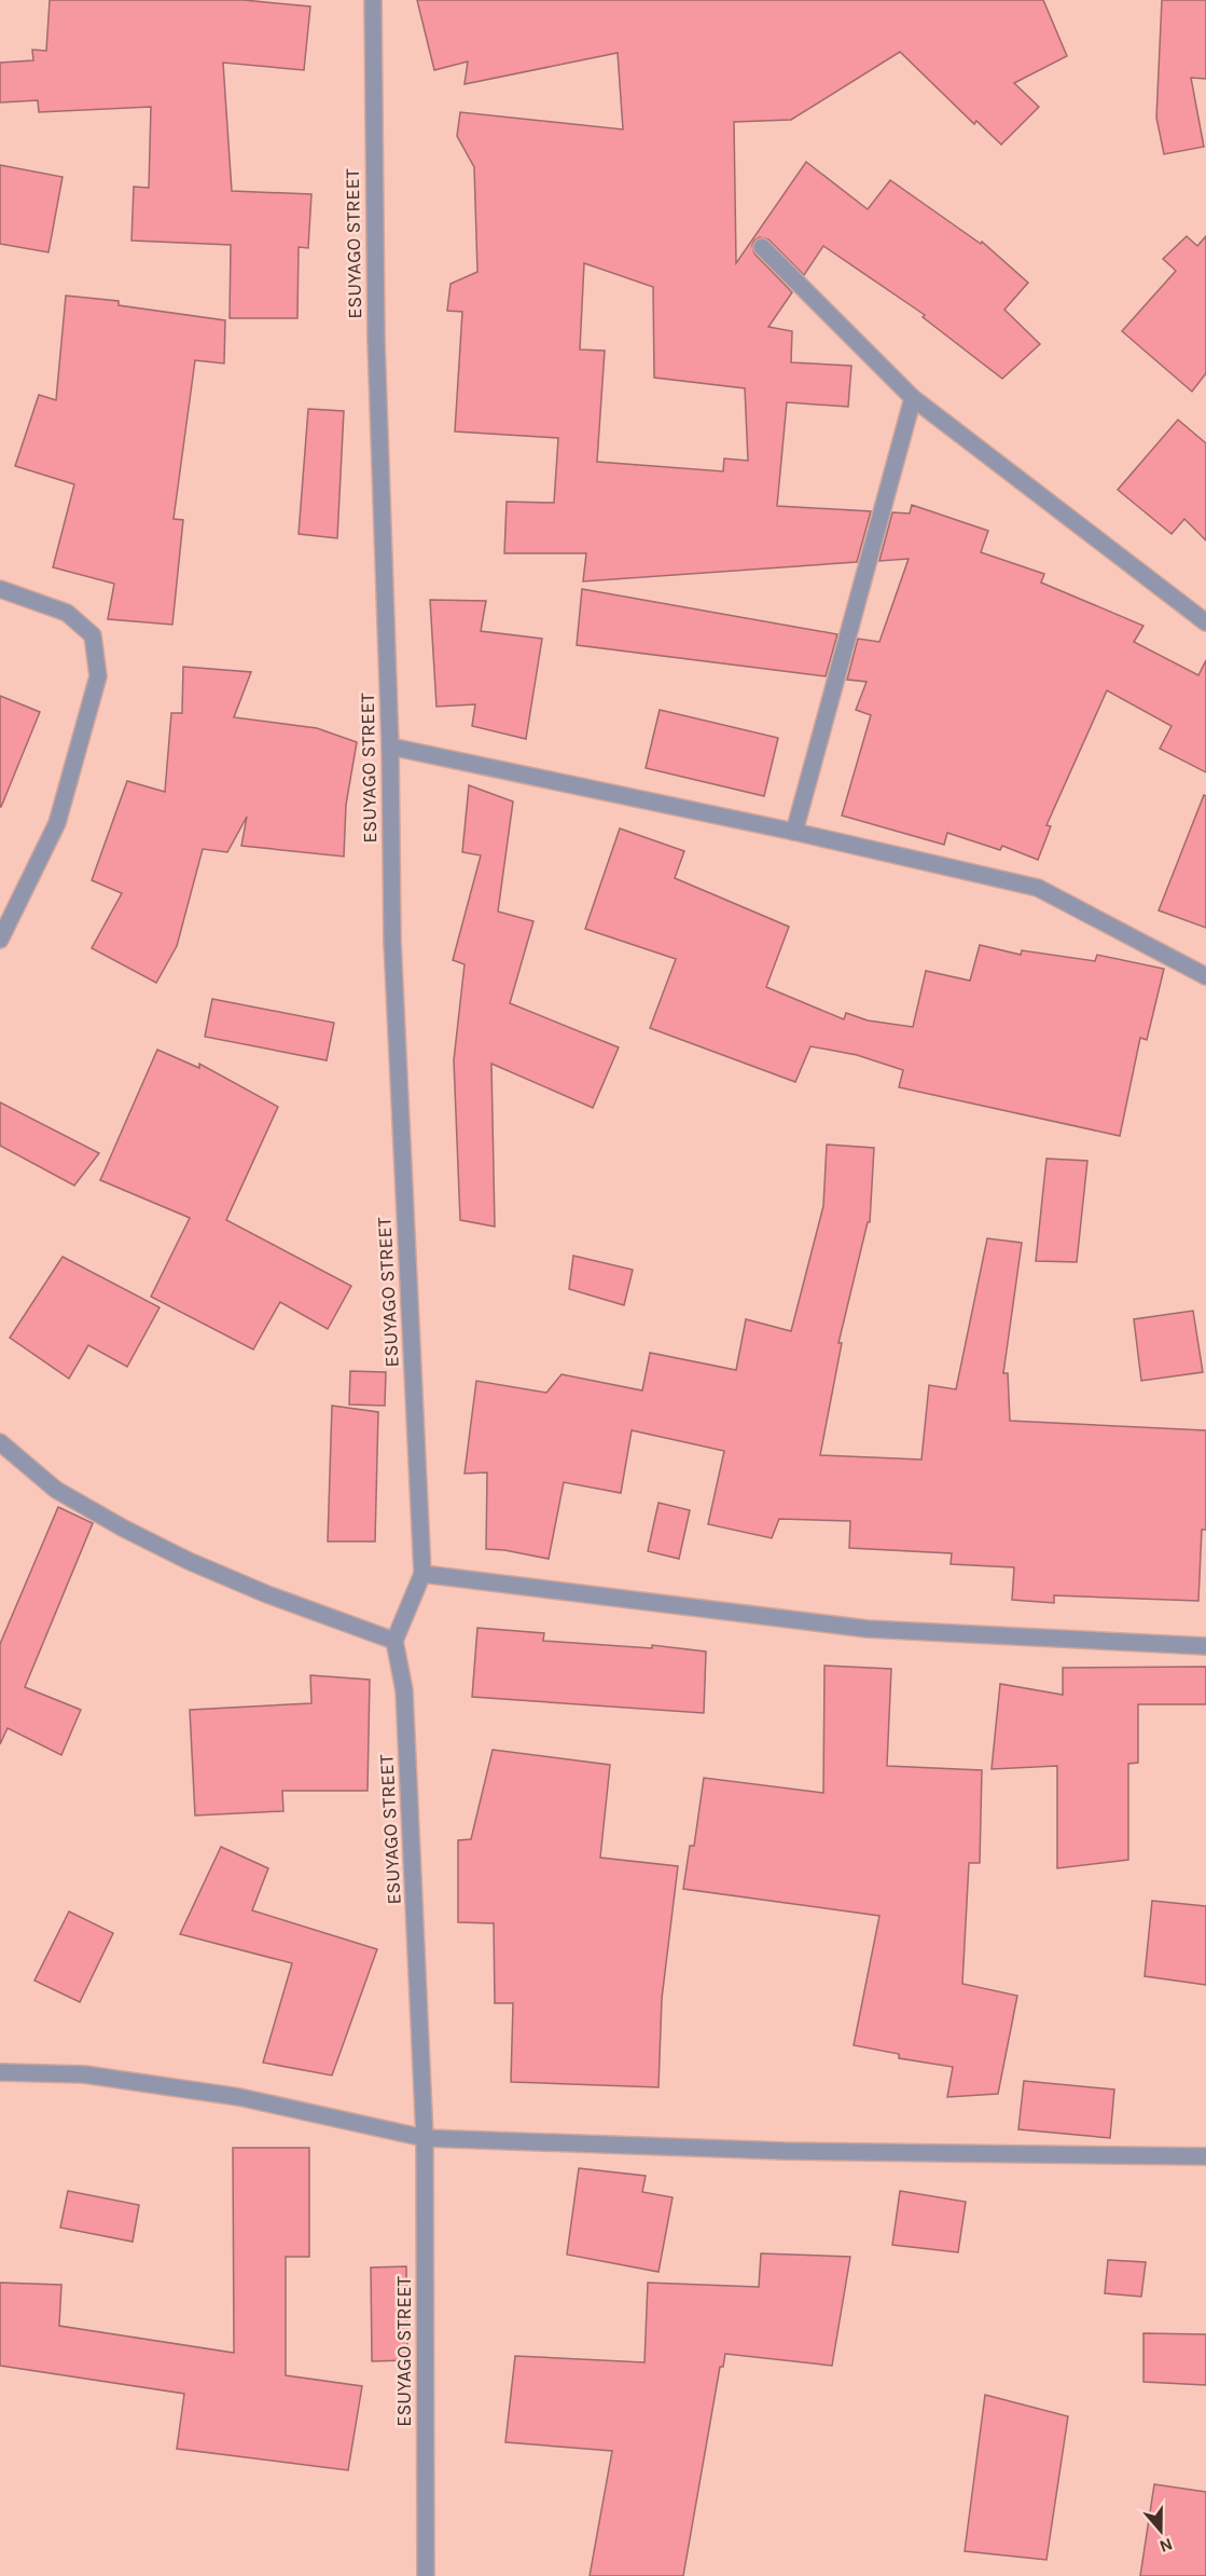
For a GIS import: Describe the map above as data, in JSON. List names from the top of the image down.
{
  "streets": {
    "street": ["ESUYAGO STREET"]
  },
  "north": "bottom"
}
